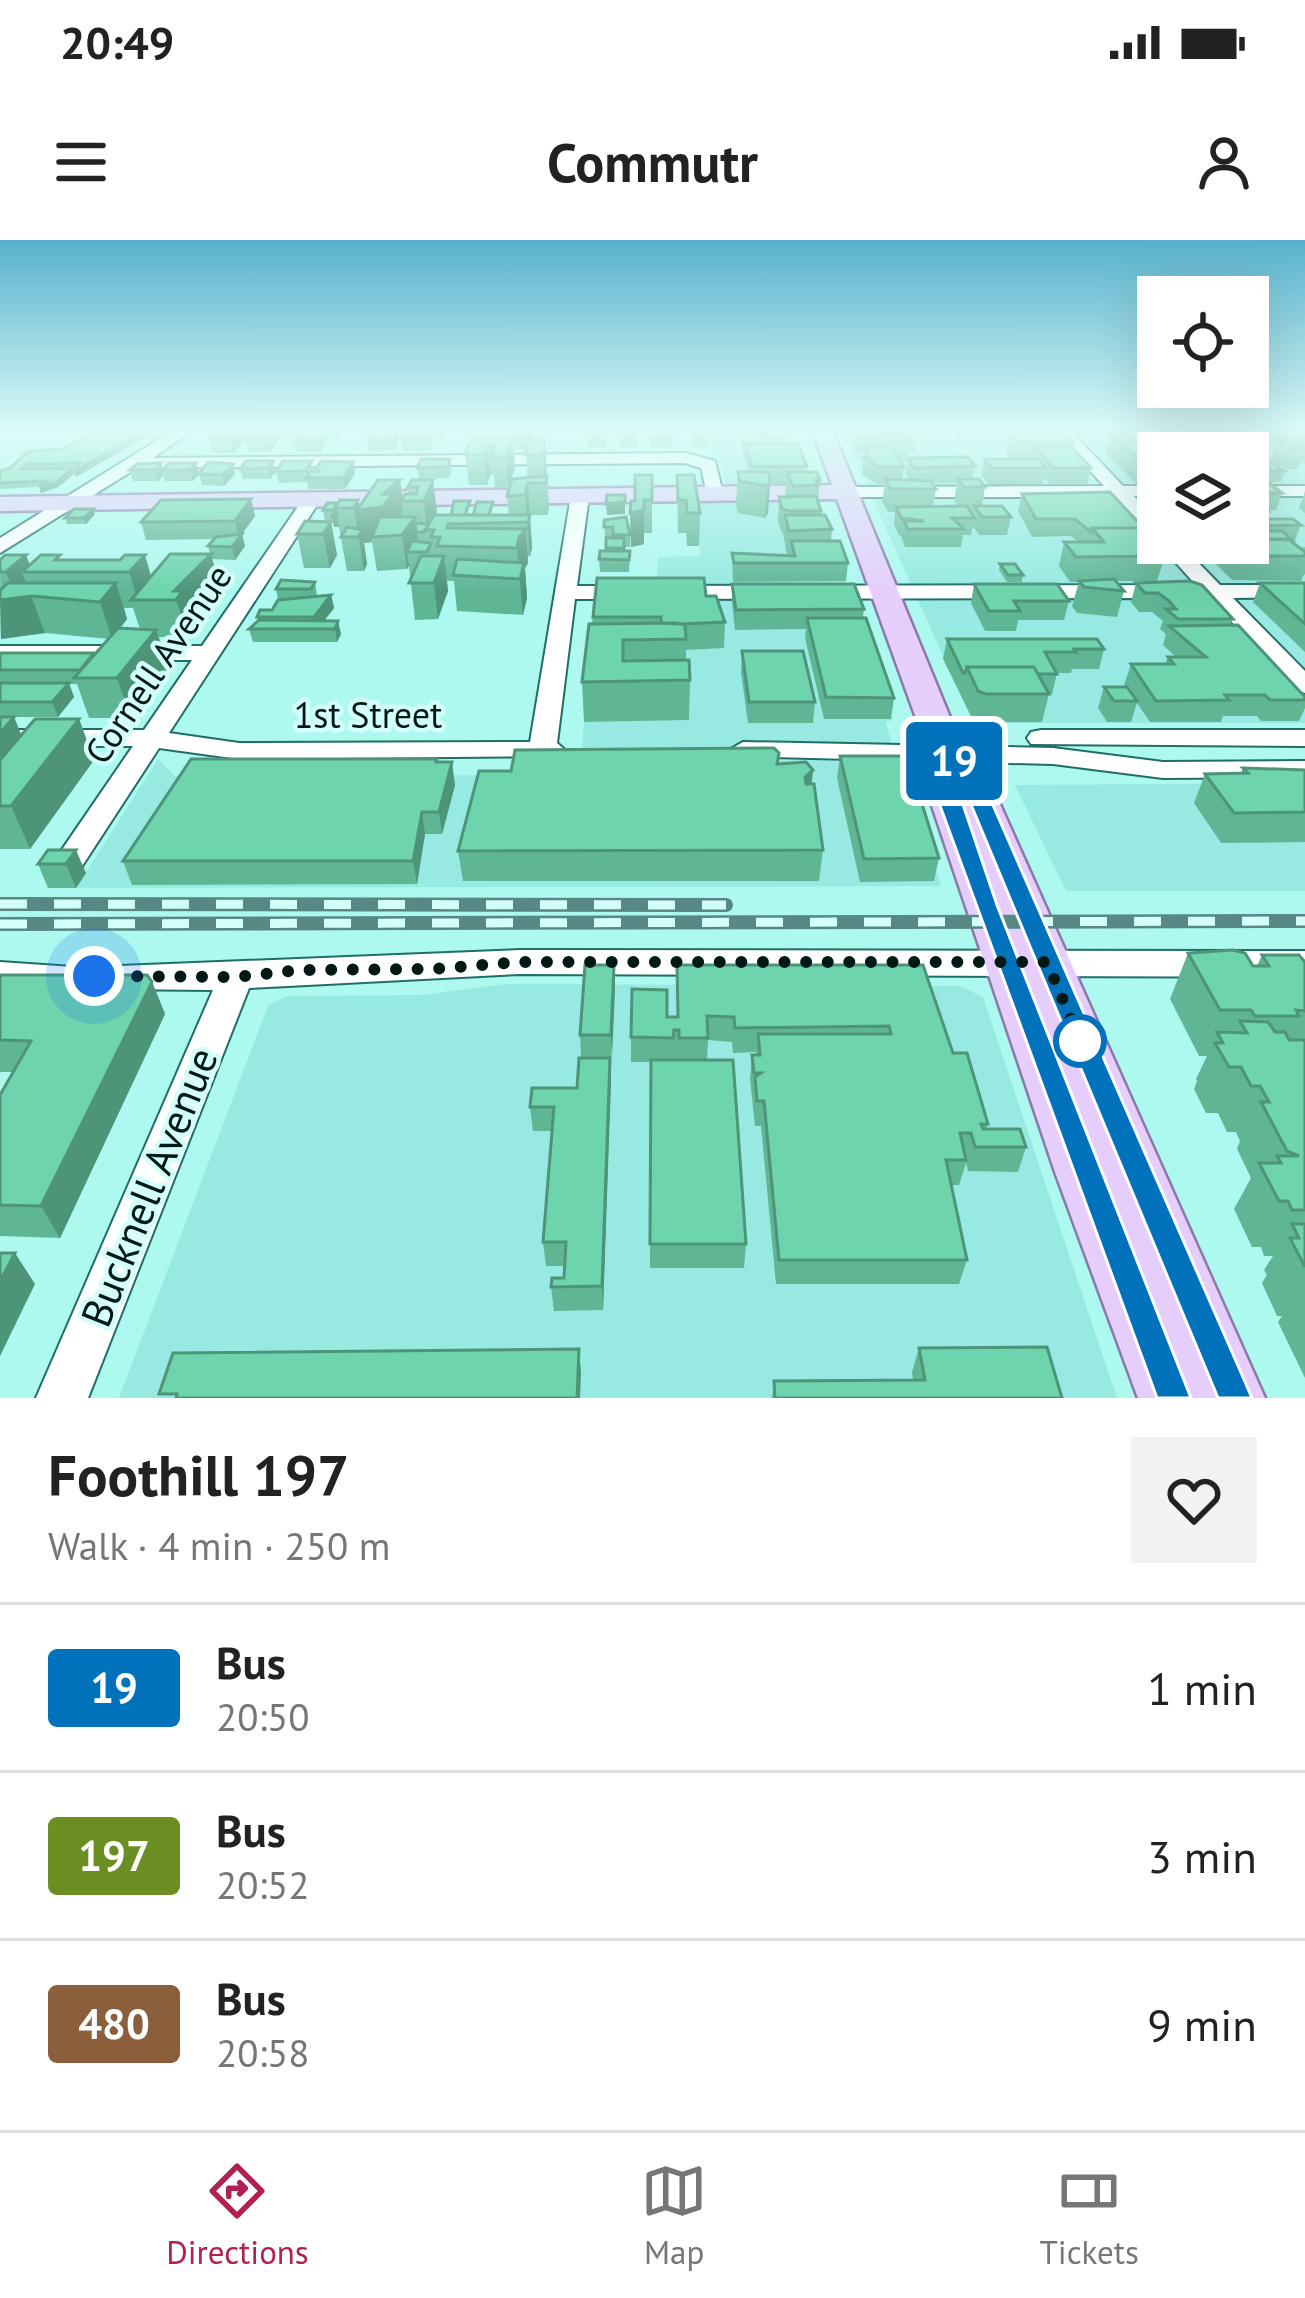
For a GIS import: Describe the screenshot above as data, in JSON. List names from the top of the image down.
{
  "streets": {
    "street": ["Cornell Avenue", "1st Street", "Bucknell Avenue"]
  },
  "crossings": [
    ["Cornell Avenue", "1st Street"]
  ],
  "lines": ["bus line 19"],
  "page": {
    "status": "20:49",
    "header": "Commutr",
    "on_map": "19",
    "heading": ["Foothill 197", "Walk · 4 min · 250 m"],
    "list": [
      {
        "mark": "19",
        "name": "Bus",
        "note": "20:50",
        "value": "1 min"
      },
      {
        "mark": "197",
        "name": "Bus",
        "note": "20:52",
        "value": "3 min"
      },
      {
        "mark": "480",
        "name": "Bus",
        "note": "20:58",
        "value": "9 min"
      }
    ],
    "tabs": ["Directions", "Map", "Tickets"]
  }
}
